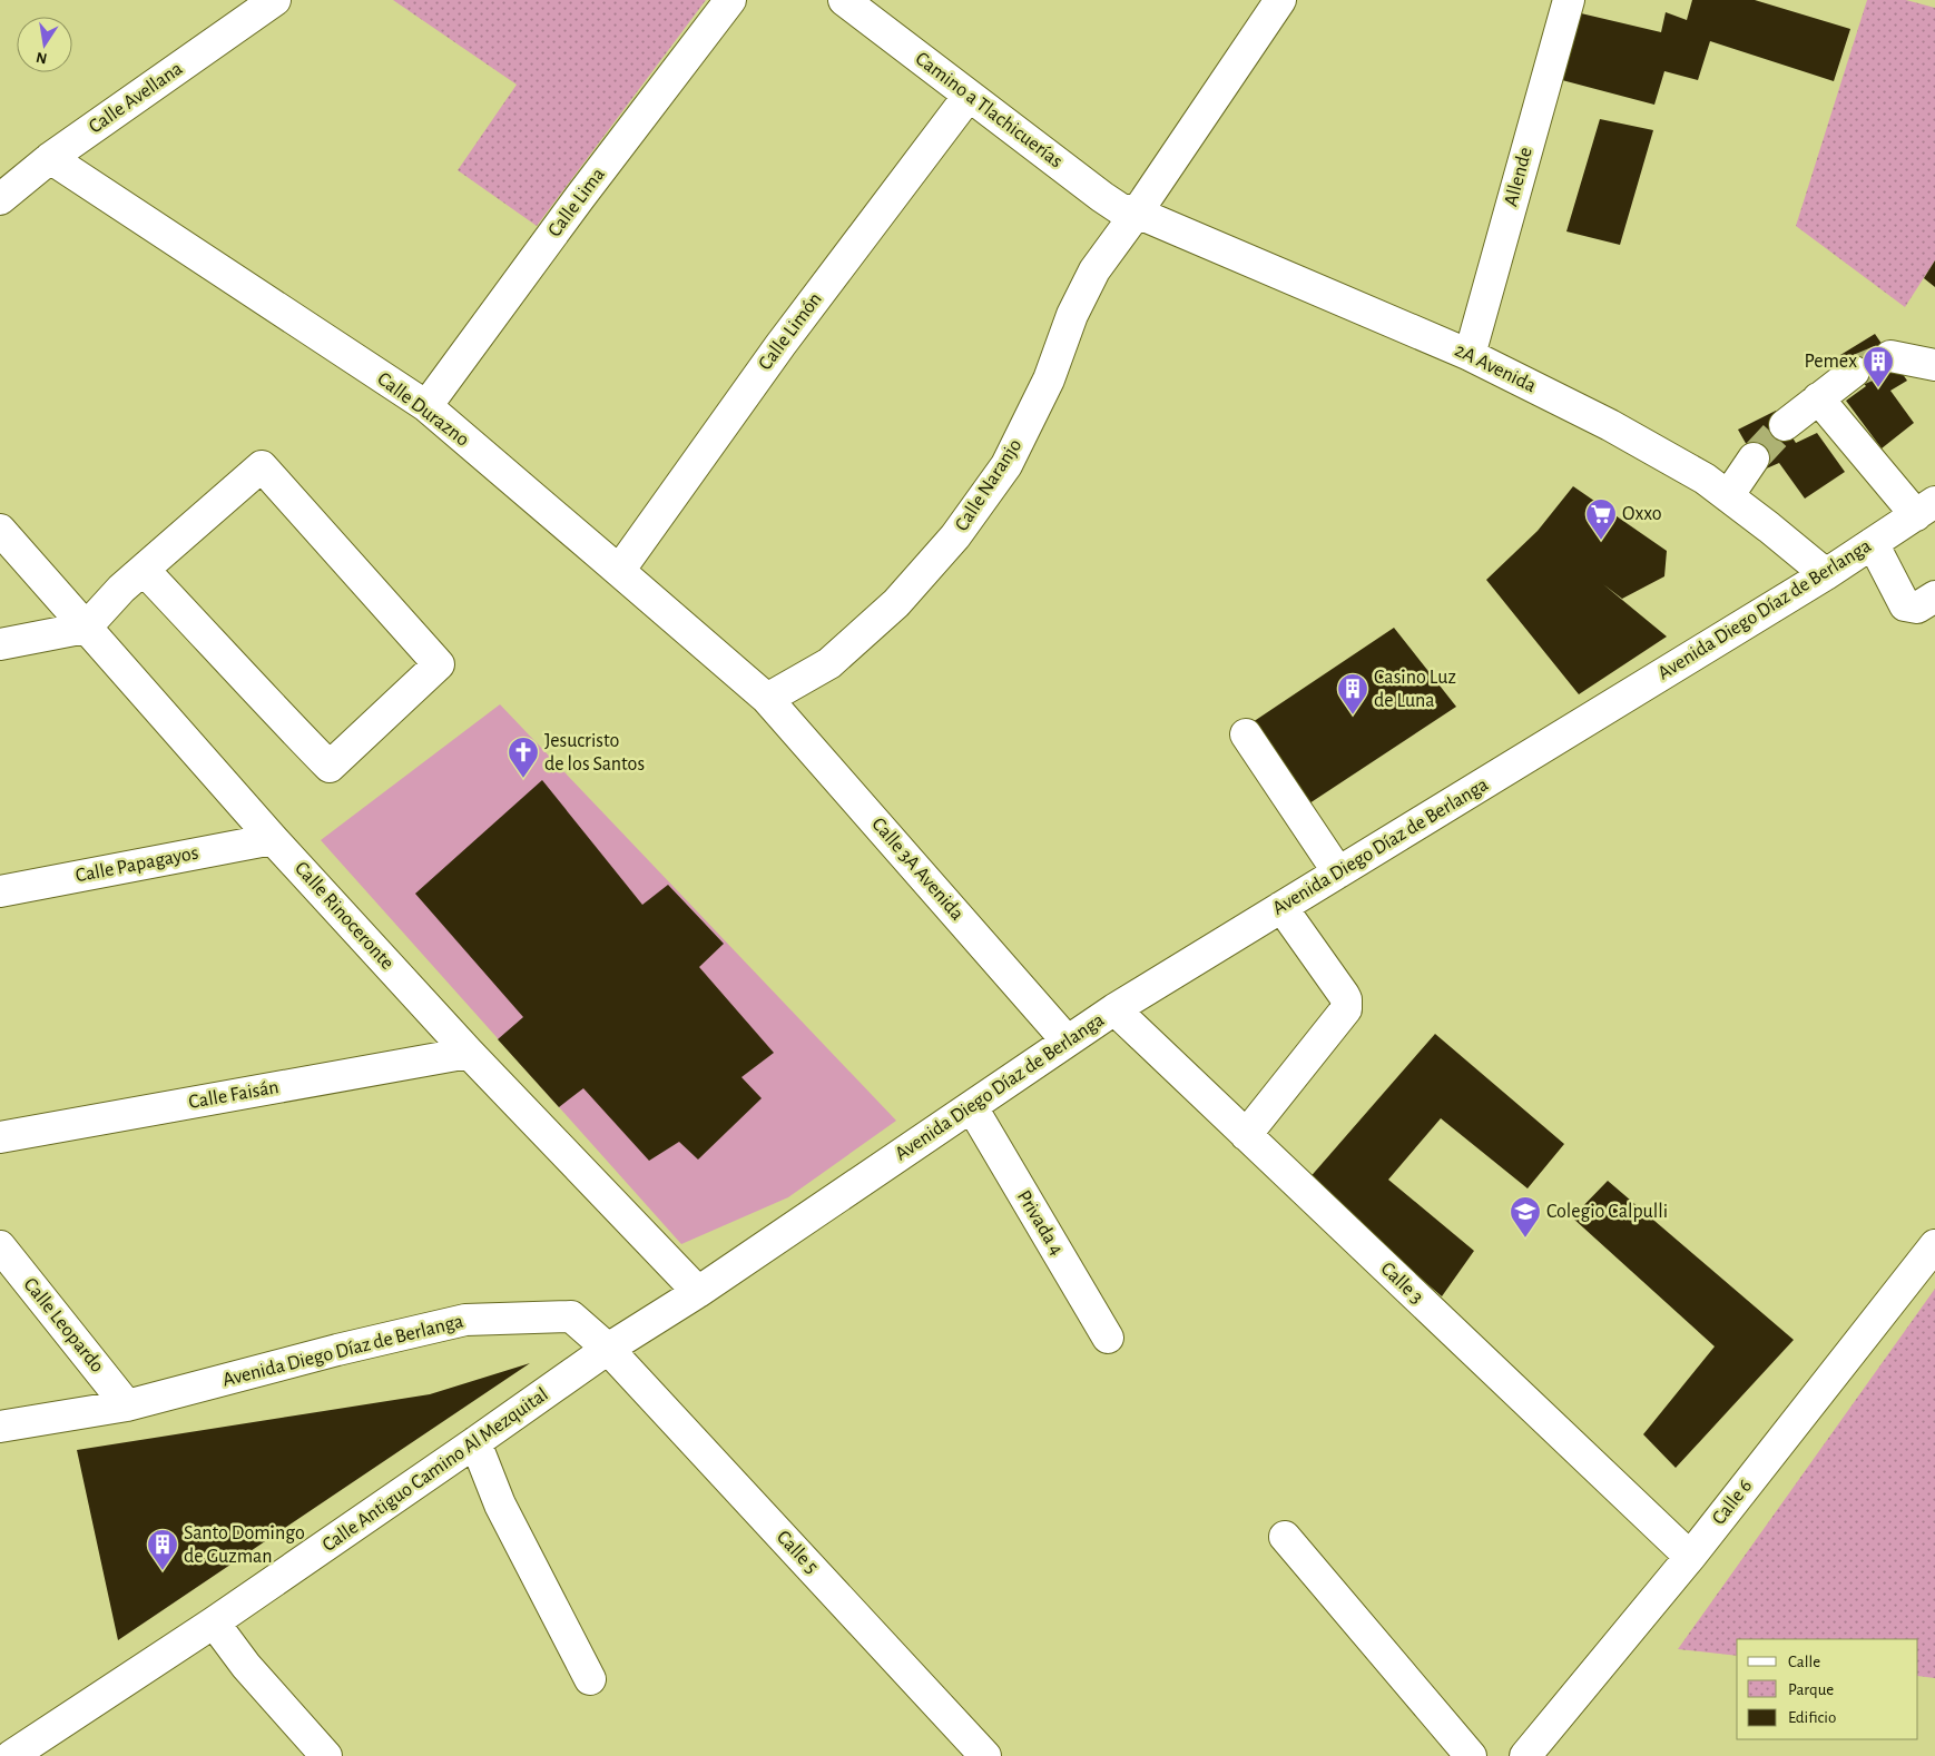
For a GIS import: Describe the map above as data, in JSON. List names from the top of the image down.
{
  "streets": {
    "street": [
      "Calle Avellana",
      "Camino a Tlachicuerías",
      "Allende",
      "Calle Lima",
      "Calle Limón",
      "2A Avenida",
      "Calle Durazno",
      "Calle Naranjo",
      "Avenida Diego Díaz de Berlanga",
      "Calle Papagayos",
      "Calle 3A Avenida",
      "Calle Rinoceronte",
      "Calle Faisán",
      "Privada 4",
      "Calle 3",
      "Calle Leopardo",
      "Calle Antiguo Camino Al Mezquital",
      "Calle 6",
      "Calle 5"
    ]
  },
  "crossings": [
    ["Calle Avellana", "Calle Durazno"],
    ["Camino a Tlachicuerías", "Calle Limón"],
    ["Camino a Tlachicuerías", "2A Avenida"],
    ["Camino a Tlachicuerías", "Calle Naranjo"],
    ["Allende", "2A Avenida"],
    ["Calle Lima", "Calle Durazno"],
    ["Calle Limón", "Calle Durazno"],
    ["2A Avenida", "Calle Naranjo"],
    ["2A Avenida", "Avenida Diego Díaz de Berlanga"],
    ["Calle Durazno", "Calle Naranjo"],
    ["Calle Durazno", "Calle 3A Avenida"],
    ["Calle Naranjo", "Calle 3A Avenida"],
    ["Avenida Diego Díaz de Berlanga", "Calle 3A Avenida"],
    ["Avenida Diego Díaz de Berlanga", "Calle Rinoceronte"],
    ["Avenida Diego Díaz de Berlanga", "Privada 4"],
    ["Avenida Diego Díaz de Berlanga", "Calle 3"],
    ["Avenida Diego Díaz de Berlanga", "Calle Leopardo"],
    ["Avenida Diego Díaz de Berlanga", "Calle Antiguo Camino Al Mezquital"],
    ["Avenida Diego Díaz de Berlanga", "Calle 5"],
    ["Calle Papagayos", "Calle Rinoceronte"],
    ["Calle Rinoceronte", "Calle Faisán"],
    ["Calle 3", "Calle 6"],
    ["Calle Antiguo Camino Al Mezquital", "Calle 5"]
  ],
  "places": {
    "building": ["Pemex", "Casino Luz de Luna", "Santo Domingo de Guzman"],
    "supermarket": ["Oxxo"],
    "church": ["Jesucristo de los Santos"],
    "school or university": ["Colegio Calpulli"]
  },
  "legend": ["Calle", "Parque", "Edificio"],
  "north": "bottom"
}
